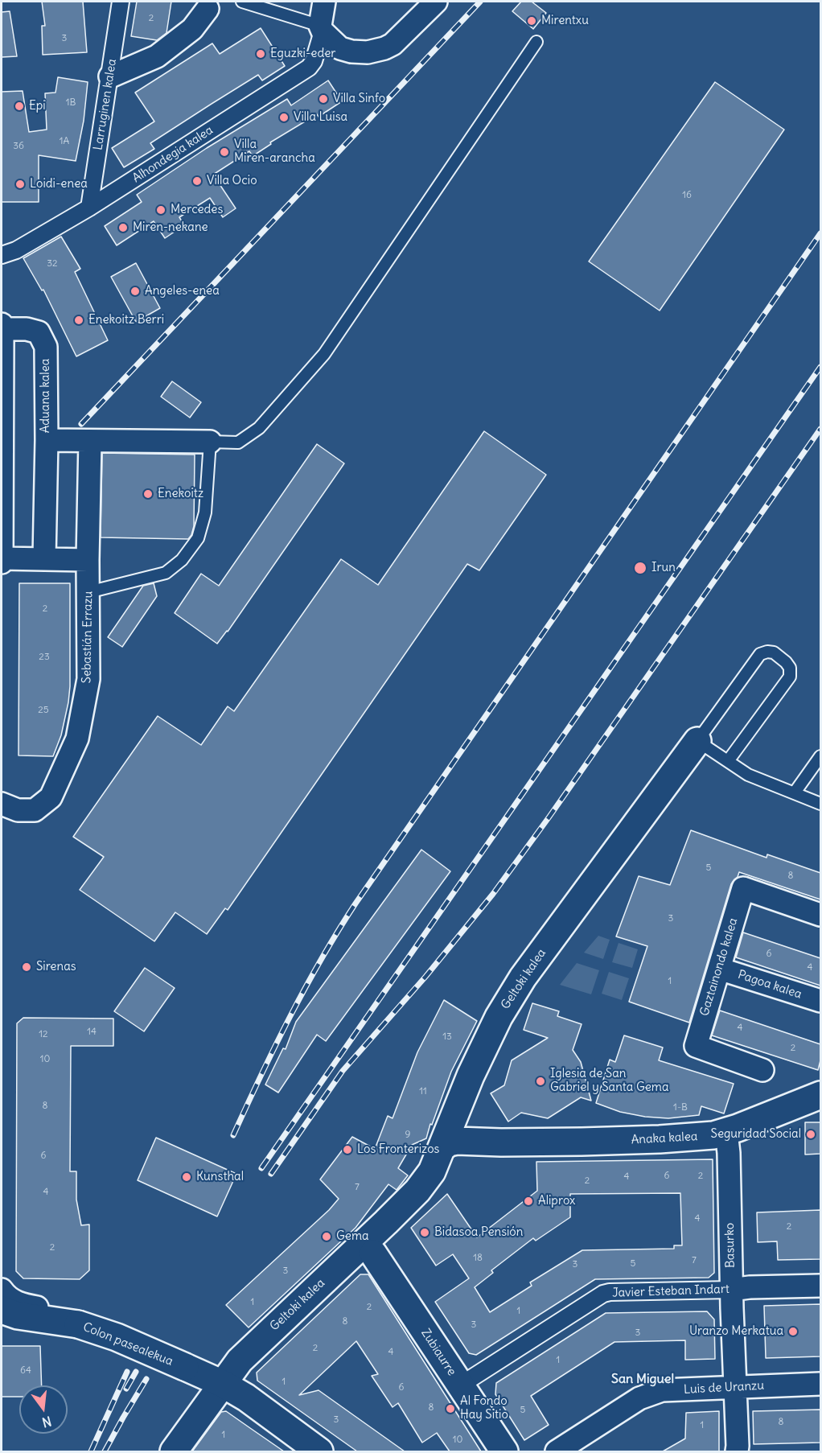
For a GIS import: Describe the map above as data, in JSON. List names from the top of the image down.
{
  "streets": {
    "street": [
      "Larruginen kalea",
      "Alhondegia kalea",
      "Aduana kalea",
      "Sebastián Errazu",
      "Gaztainondo kalea",
      "Geltoki kalea",
      "Pagoa kalea",
      "Anaka kalea",
      "Basurko",
      "Javier Esteban Indart",
      "Colon pasealekua",
      "Zubiaurre",
      "Luis de Uranzu"
    ]
  },
  "crossings": [
    ["Larruginen kalea", "Alhondegia kalea"],
    ["Gaztainondo kalea", "Pagoa kalea"],
    ["Geltoki kalea", "Anaka kalea"],
    ["Geltoki kalea", "Colon pasealekua"],
    ["Geltoki kalea", "Zubiaurre"],
    ["Anaka kalea", "Basurko"],
    ["Basurko", "Javier Esteban Indart"],
    ["Basurko", "Luis de Uranzu"],
    ["Javier Esteban Indart", "Zubiaurre"]
  ],
  "districts": ["San Miguel"],
  "places": [
    "Mirentxu",
    "Eguzki-eder",
    "Villa Sinfo",
    "Epi",
    "Villa Luisa",
    "Villa Miren-arancha",
    "Villa Ocio",
    "Loidi-enea",
    "Mercedes",
    "Miren-nekane",
    "Angeles-enea",
    "Enekoitz Berri",
    "Enekoitz",
    "Irun",
    "Sirenas",
    "Iglesia de San Gabriel y Santa Gema",
    "Seguridad Social",
    "Los Fronterizos",
    "Kunsthal",
    "Aliprox",
    "Bidasoa Pensión",
    "Gema",
    "Uranzo Merkatua",
    "Al Fondo Hay Sitio"
  ],
  "house_numbers": [
    "2",
    "3",
    "1B",
    "1A",
    "36",
    "16",
    "32",
    "2",
    "23",
    "25",
    "5",
    "8",
    "3",
    "6",
    "4",
    "1",
    "4",
    "14",
    "12",
    "13",
    "2",
    "10",
    "11",
    "8",
    "1-B",
    "9",
    "6",
    "6",
    "2",
    "4",
    "2",
    "7",
    "4",
    "4",
    "2",
    "2",
    "18",
    "7",
    "5",
    "3",
    "3",
    "1",
    "2",
    "1",
    "8",
    "3",
    "3",
    "2",
    "4",
    "1",
    "64",
    "1",
    "6",
    "8",
    "5",
    "3",
    "8",
    "1",
    "1",
    "10"
  ],
  "north": "bottom"
}
